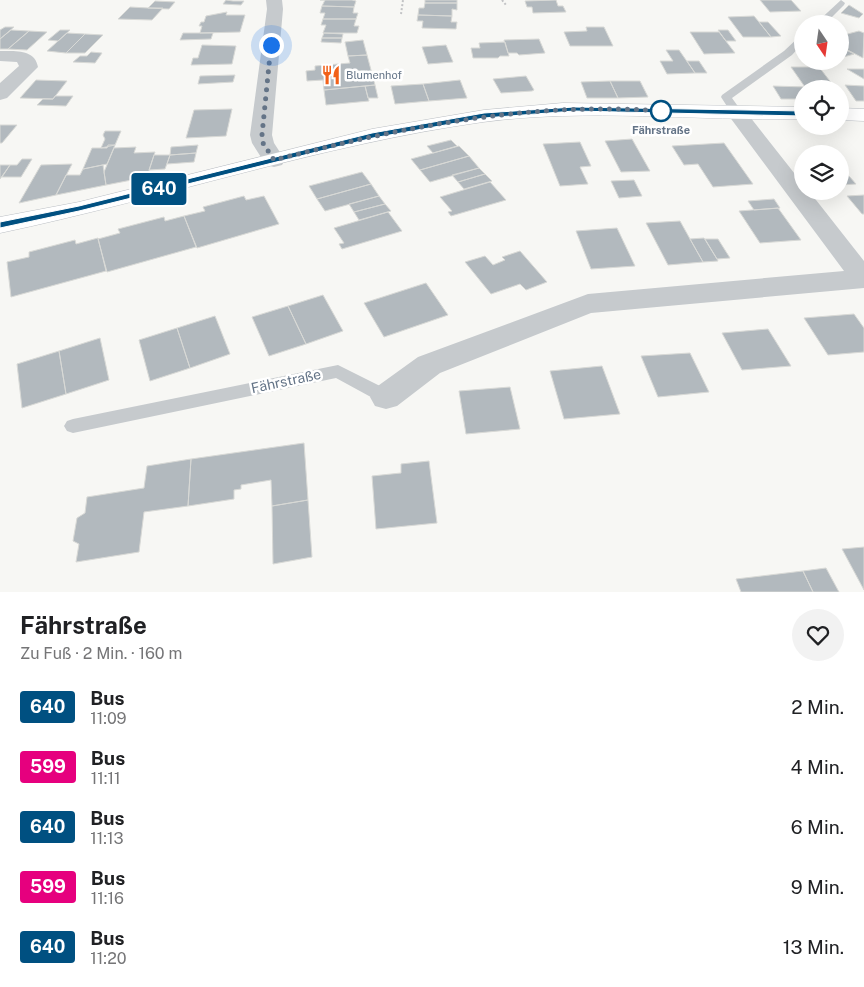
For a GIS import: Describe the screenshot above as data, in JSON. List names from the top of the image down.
{
  "streets": {
    "street": ["Fährstraße"]
  },
  "places": {
    "restaurant": ["Blumenhof"],
    "other": ["Fährstraße"]
  },
  "lines": ["bus line 640"],
  "north": "bottom",
  "page": {
    "on_map": "640",
    "heading": ["Fährstraße", "Zu Fuß · 2 Min. · 160 m"],
    "list": [
      {
        "mark": "640",
        "name": "Bus",
        "note": "11:09",
        "value": "2 Min."
      },
      {
        "mark": "599",
        "name": "Bus",
        "note": "11:11",
        "value": "4 Min."
      },
      {
        "mark": "640",
        "name": "Bus",
        "note": "11:13",
        "value": "6 Min."
      },
      {
        "mark": "599",
        "name": "Bus",
        "note": "11:16",
        "value": "9 Min."
      },
      {
        "mark": "640",
        "name": "Bus",
        "note": "11:20",
        "value": "13 Min."
      }
    ]
  }
}
